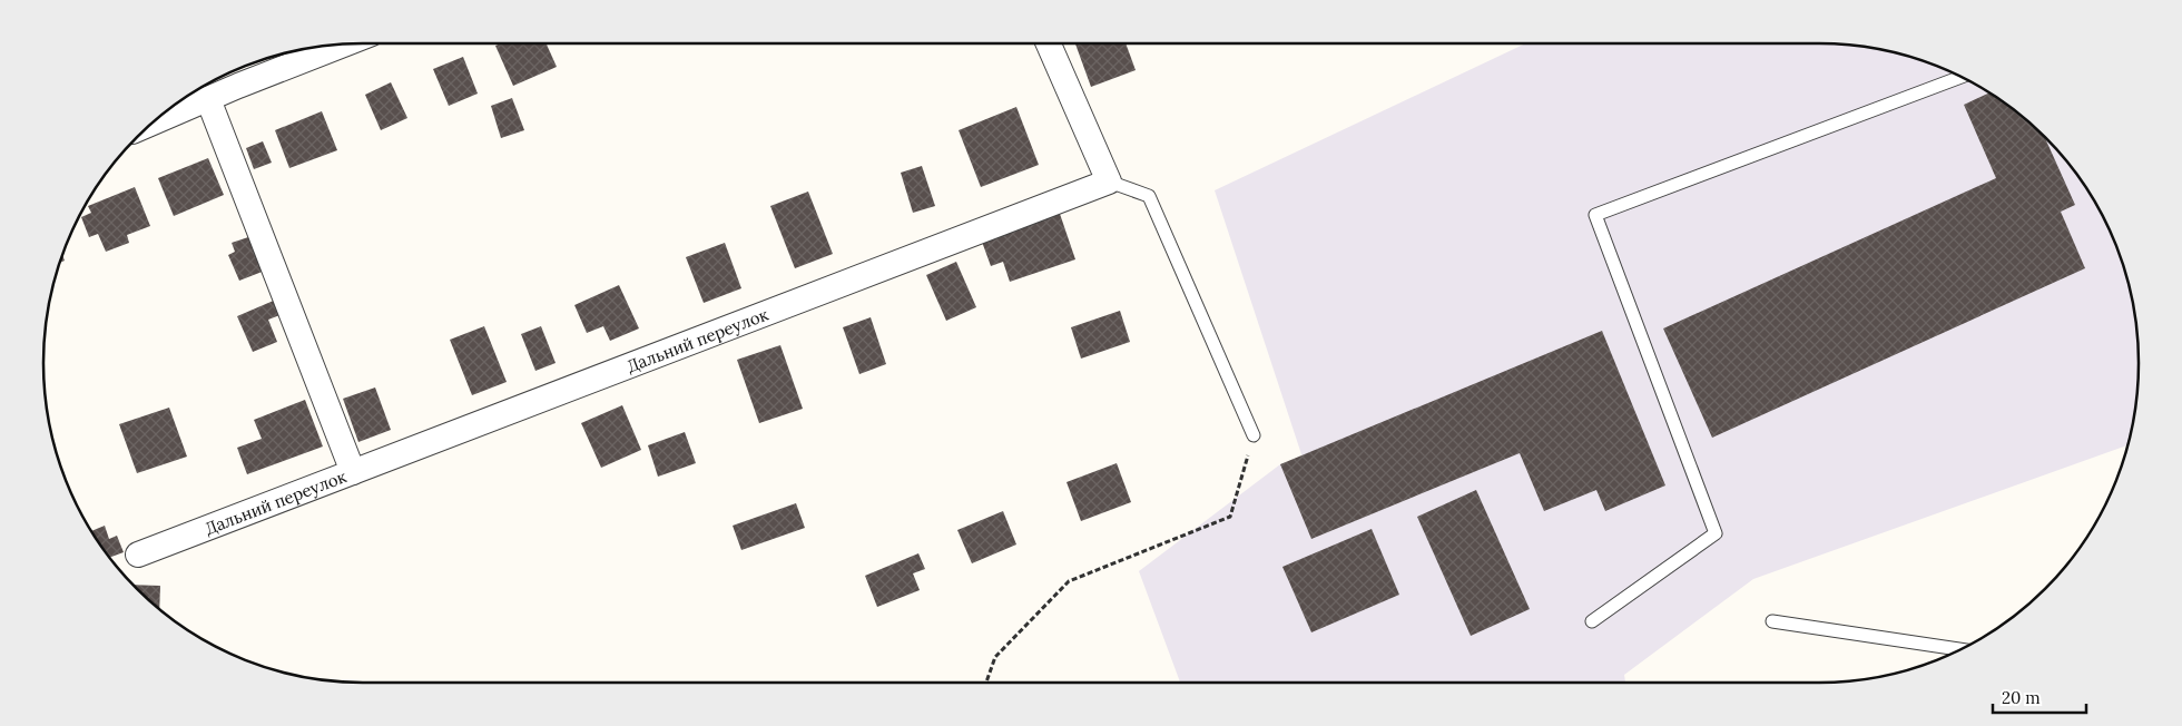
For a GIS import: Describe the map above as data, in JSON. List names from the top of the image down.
{
  "streets": {
    "street": ["Дальний переулок"]
  },
  "scale_bar": "20 m"
}
